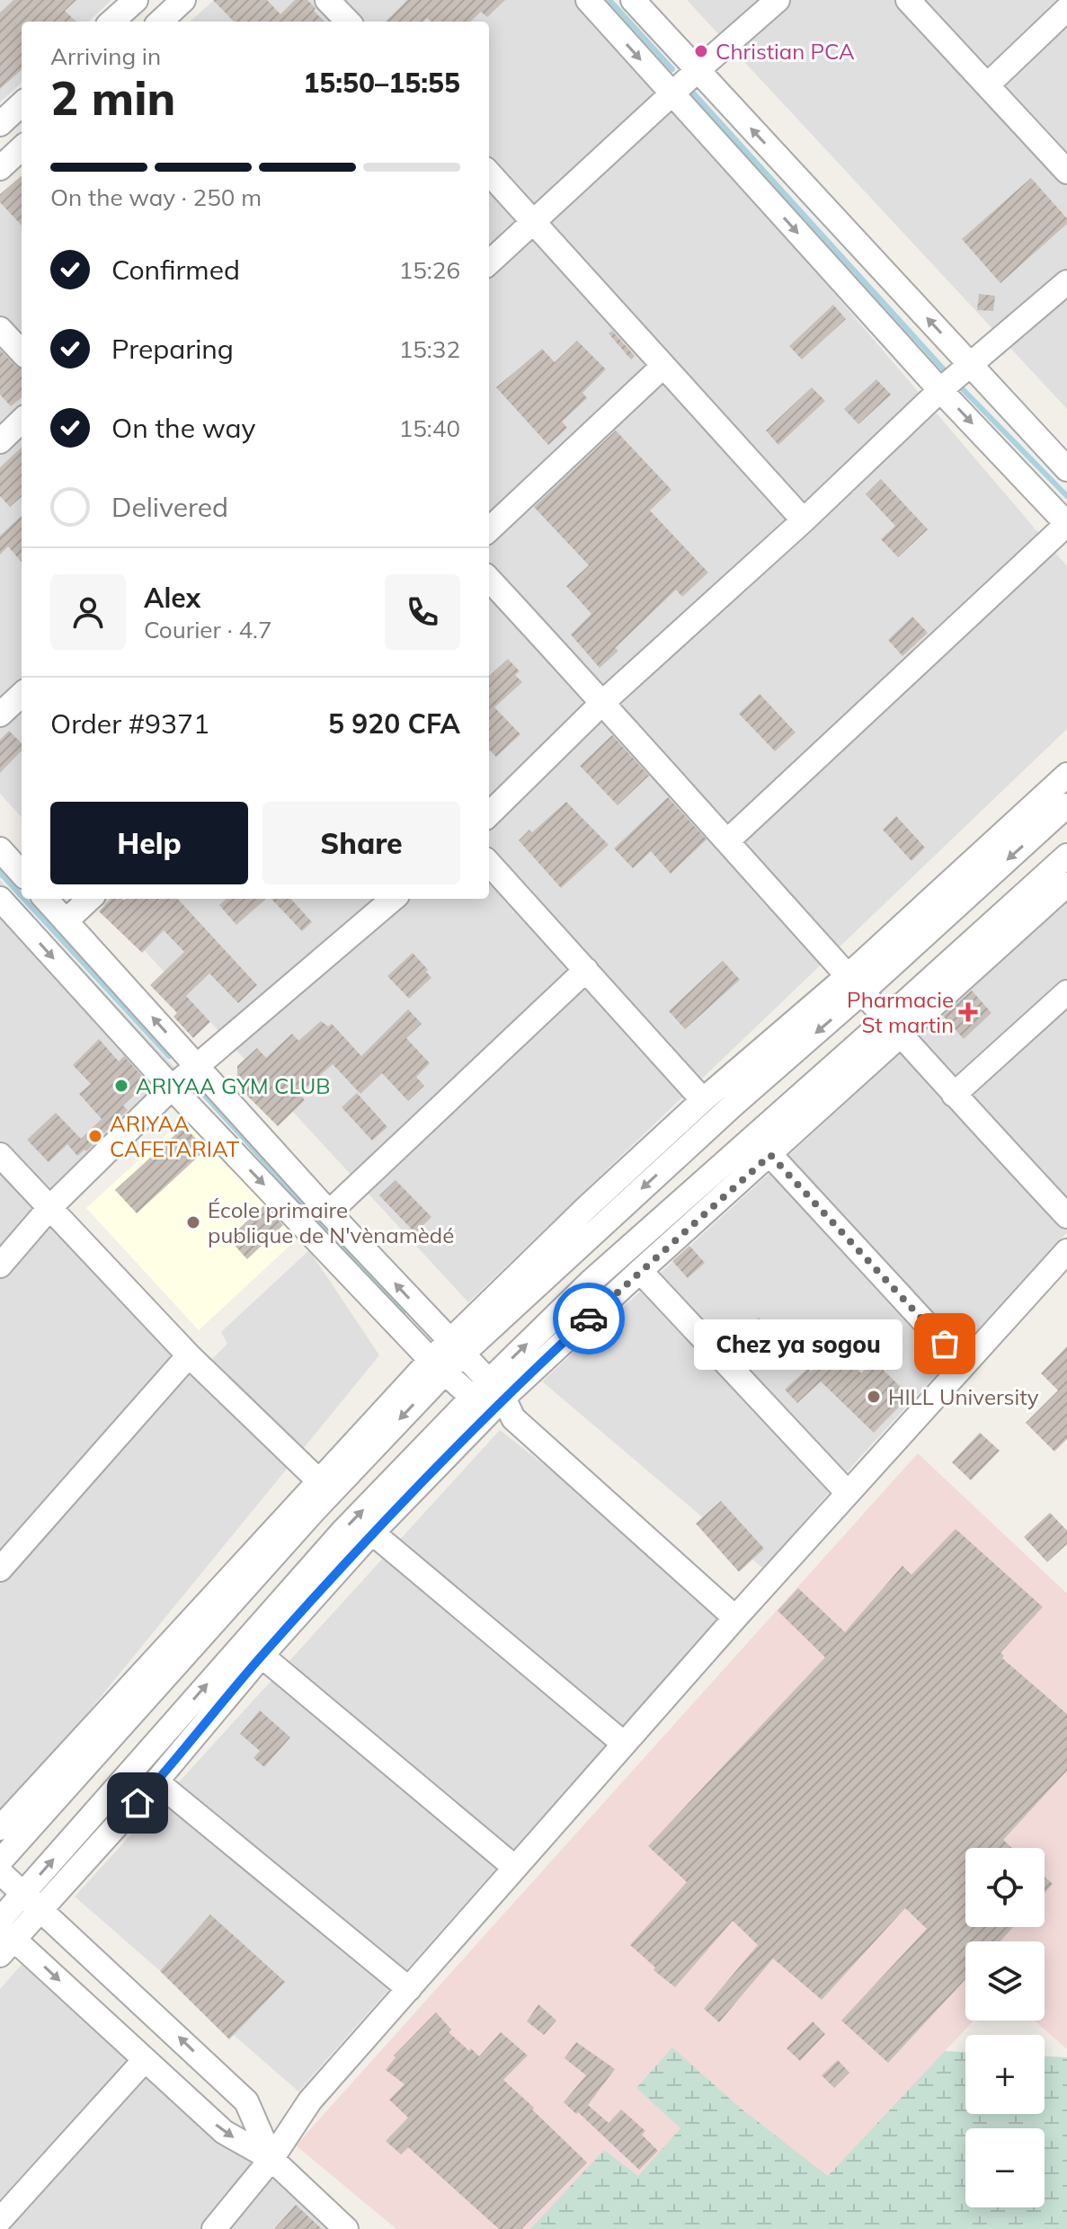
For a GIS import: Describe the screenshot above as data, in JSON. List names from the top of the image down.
{
  "places": {
    "other": [
      "Christian PCA",
      "ARIYAA GYM CLUB",
      "ARIYAA CAFETARIAT",
      "École primaire publique de N'vènamèdé",
      "Chez ya sogou",
      "HILL University"
    ],
    "health": ["Pharmacie St martin"]
  },
  "page": {
    "heading": ["2 min", "Arriving in", "15:50–15:55"],
    "panel": [
      "Alex",
      "Courier · 4.7",
      "Order #9371",
      "5 920 CFA"
    ],
    "bar": "On the way · 250 m",
    "list": [
      ["Confirmed", "15:26"],
      ["Preparing", "15:32"],
      ["On the way", "15:40"],
      "Delivered"
    ],
    "buttons": ["Help", "Share"],
    "bubble": "Chez ya sogou",
    "map_buttons": ["+", "−"]
  }
}
